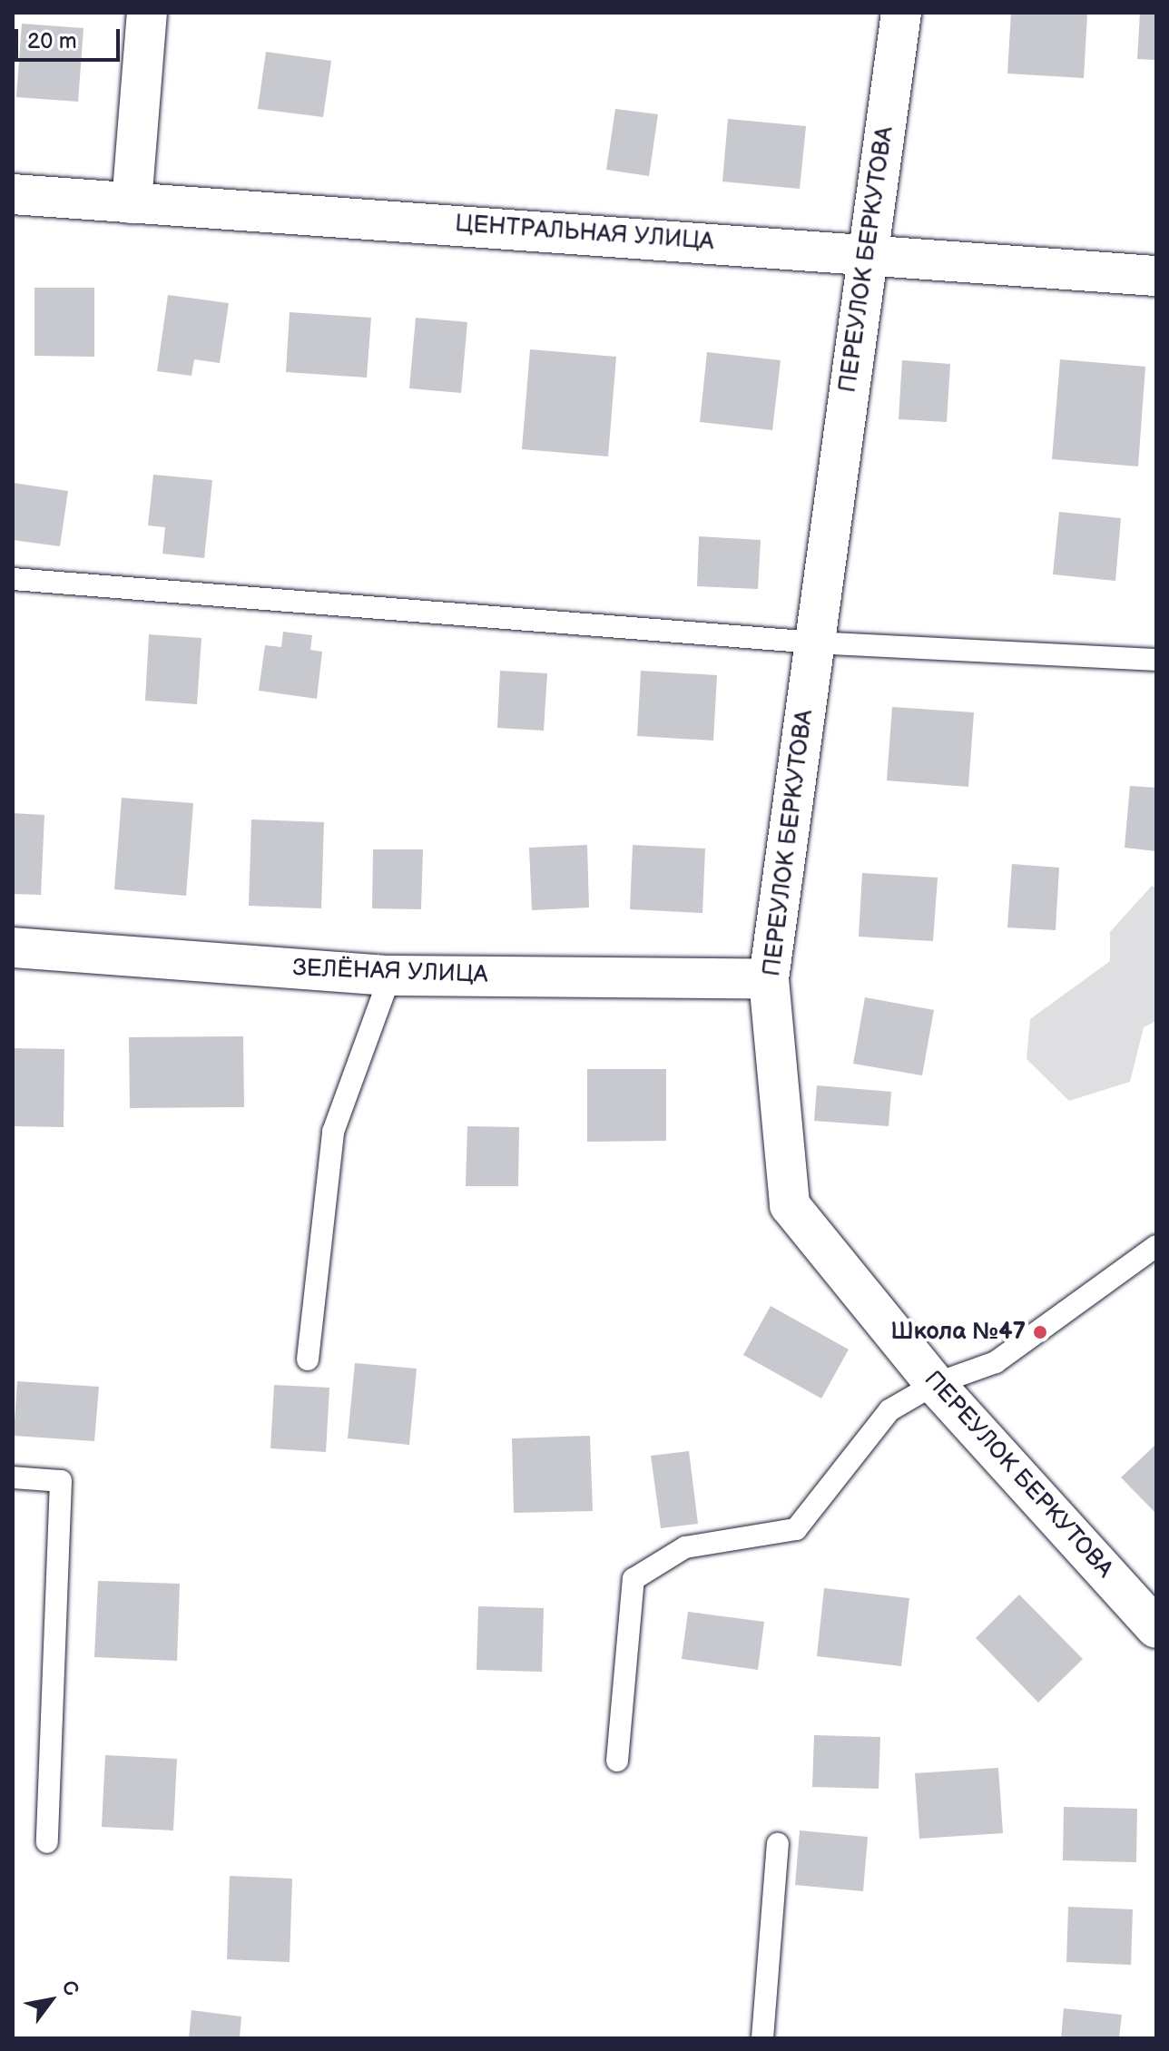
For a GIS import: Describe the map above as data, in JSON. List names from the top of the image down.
{
  "streets": {
    "street": ["ЦЕНТРАЛЬНАЯ УЛИЦА", "ПЕРЕУЛОК БЕРКУТОВА", "ЗЕЛЁНАЯ УЛИЦА"]
  },
  "crossings": [
    ["ЦЕНТРАЛЬНАЯ УЛИЦА", "ПЕРЕУЛОК БЕРКУТОВА"],
    ["ПЕРЕУЛОК БЕРКУТОВА", "ЗЕЛЁНАЯ УЛИЦА"]
  ],
  "places": ["Школа №47"],
  "scale_bar": "20 m",
  "north": "top right"
}
